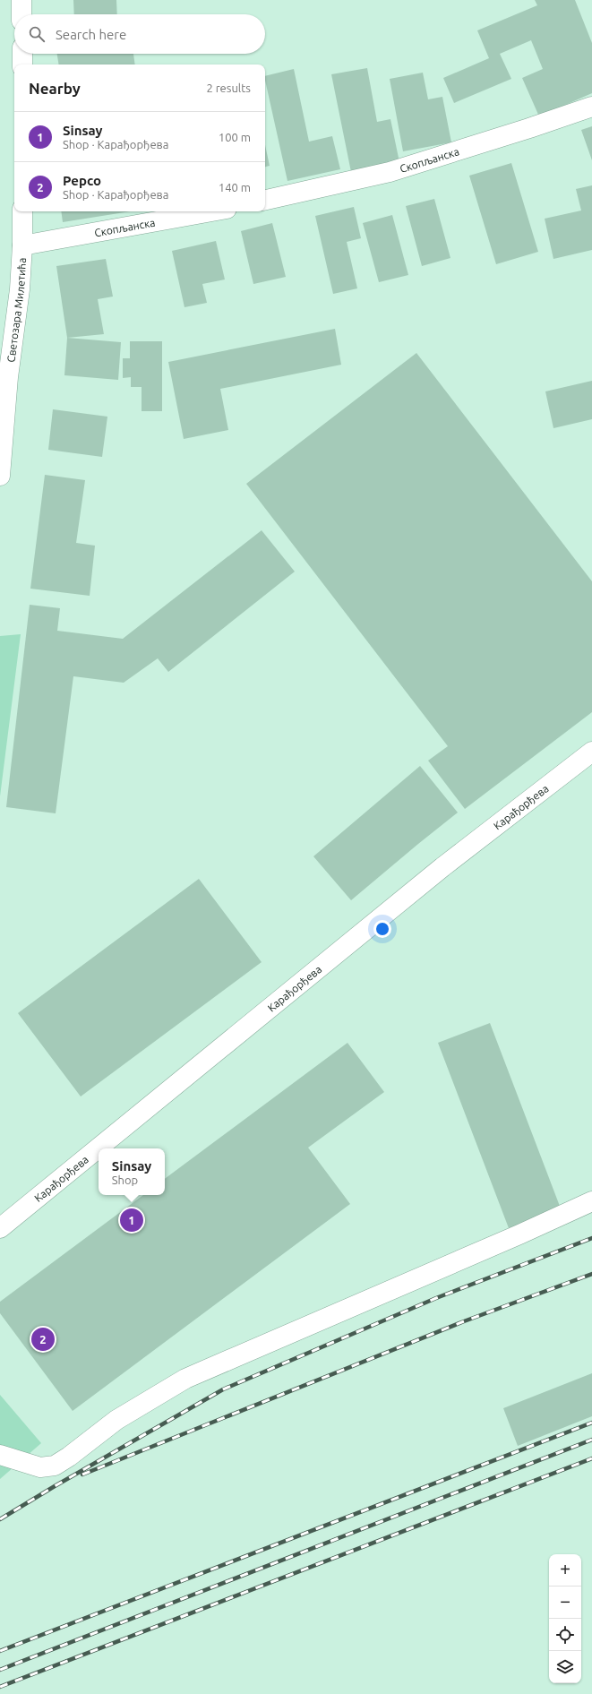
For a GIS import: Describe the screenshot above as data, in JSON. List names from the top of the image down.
{
  "streets": {
    "street": ["Скопљанска", "Светозара Милетића", "Карађорђева"]
  },
  "crossings": [
    ["Скопљанска", "Светозара Милетића"]
  ],
  "page": {
    "search": "Search here",
    "heading": ["Nearby", "2 results"],
    "list": [
      {
        "mark": "1",
        "name": "Sinsay",
        "note": "Shop · Карађорђева",
        "value": "100 m"
      },
      {
        "mark": "2",
        "name": "Pepco",
        "note": "Shop · Карађорђева",
        "value": "140 m"
      }
    ],
    "popup": ["Sinsay", "Shop"],
    "pins": ["1", "2"],
    "map_buttons": ["+", "−"]
  }
}
